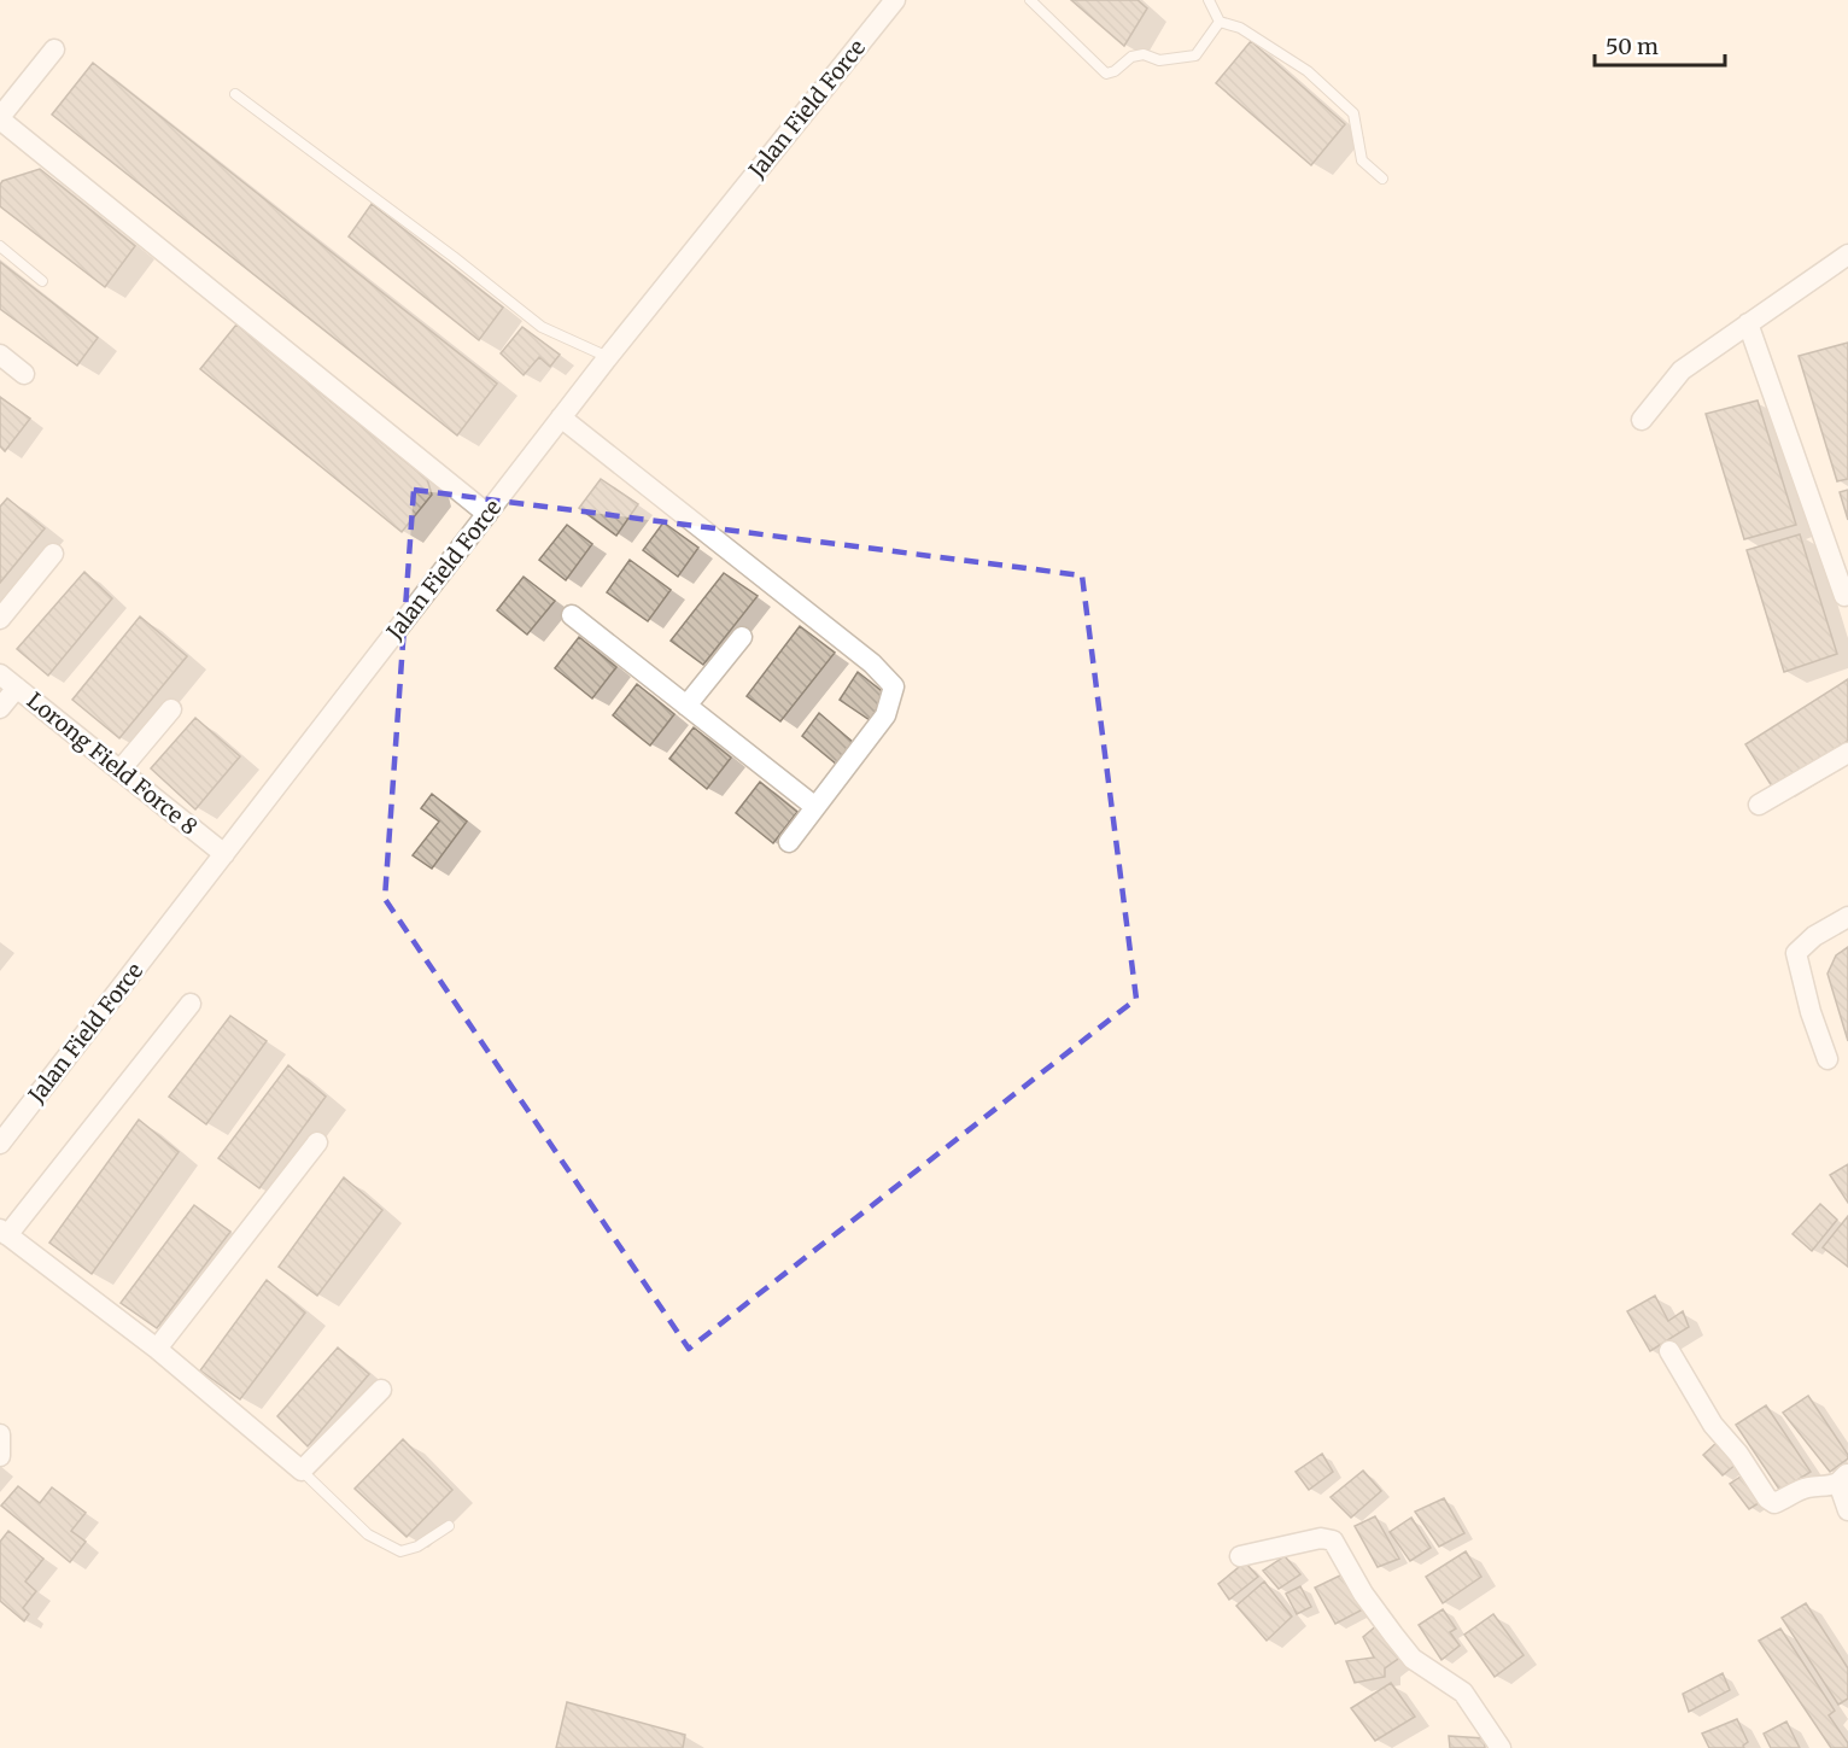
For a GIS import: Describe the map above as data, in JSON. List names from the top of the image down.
{
  "streets": {
    "street": ["Jalan Field Force", "Lorong Field Force 8"]
  },
  "crossings": [
    ["Jalan Field Force", "Lorong Field Force 8"]
  ],
  "scale_bar": "50 m"
}
